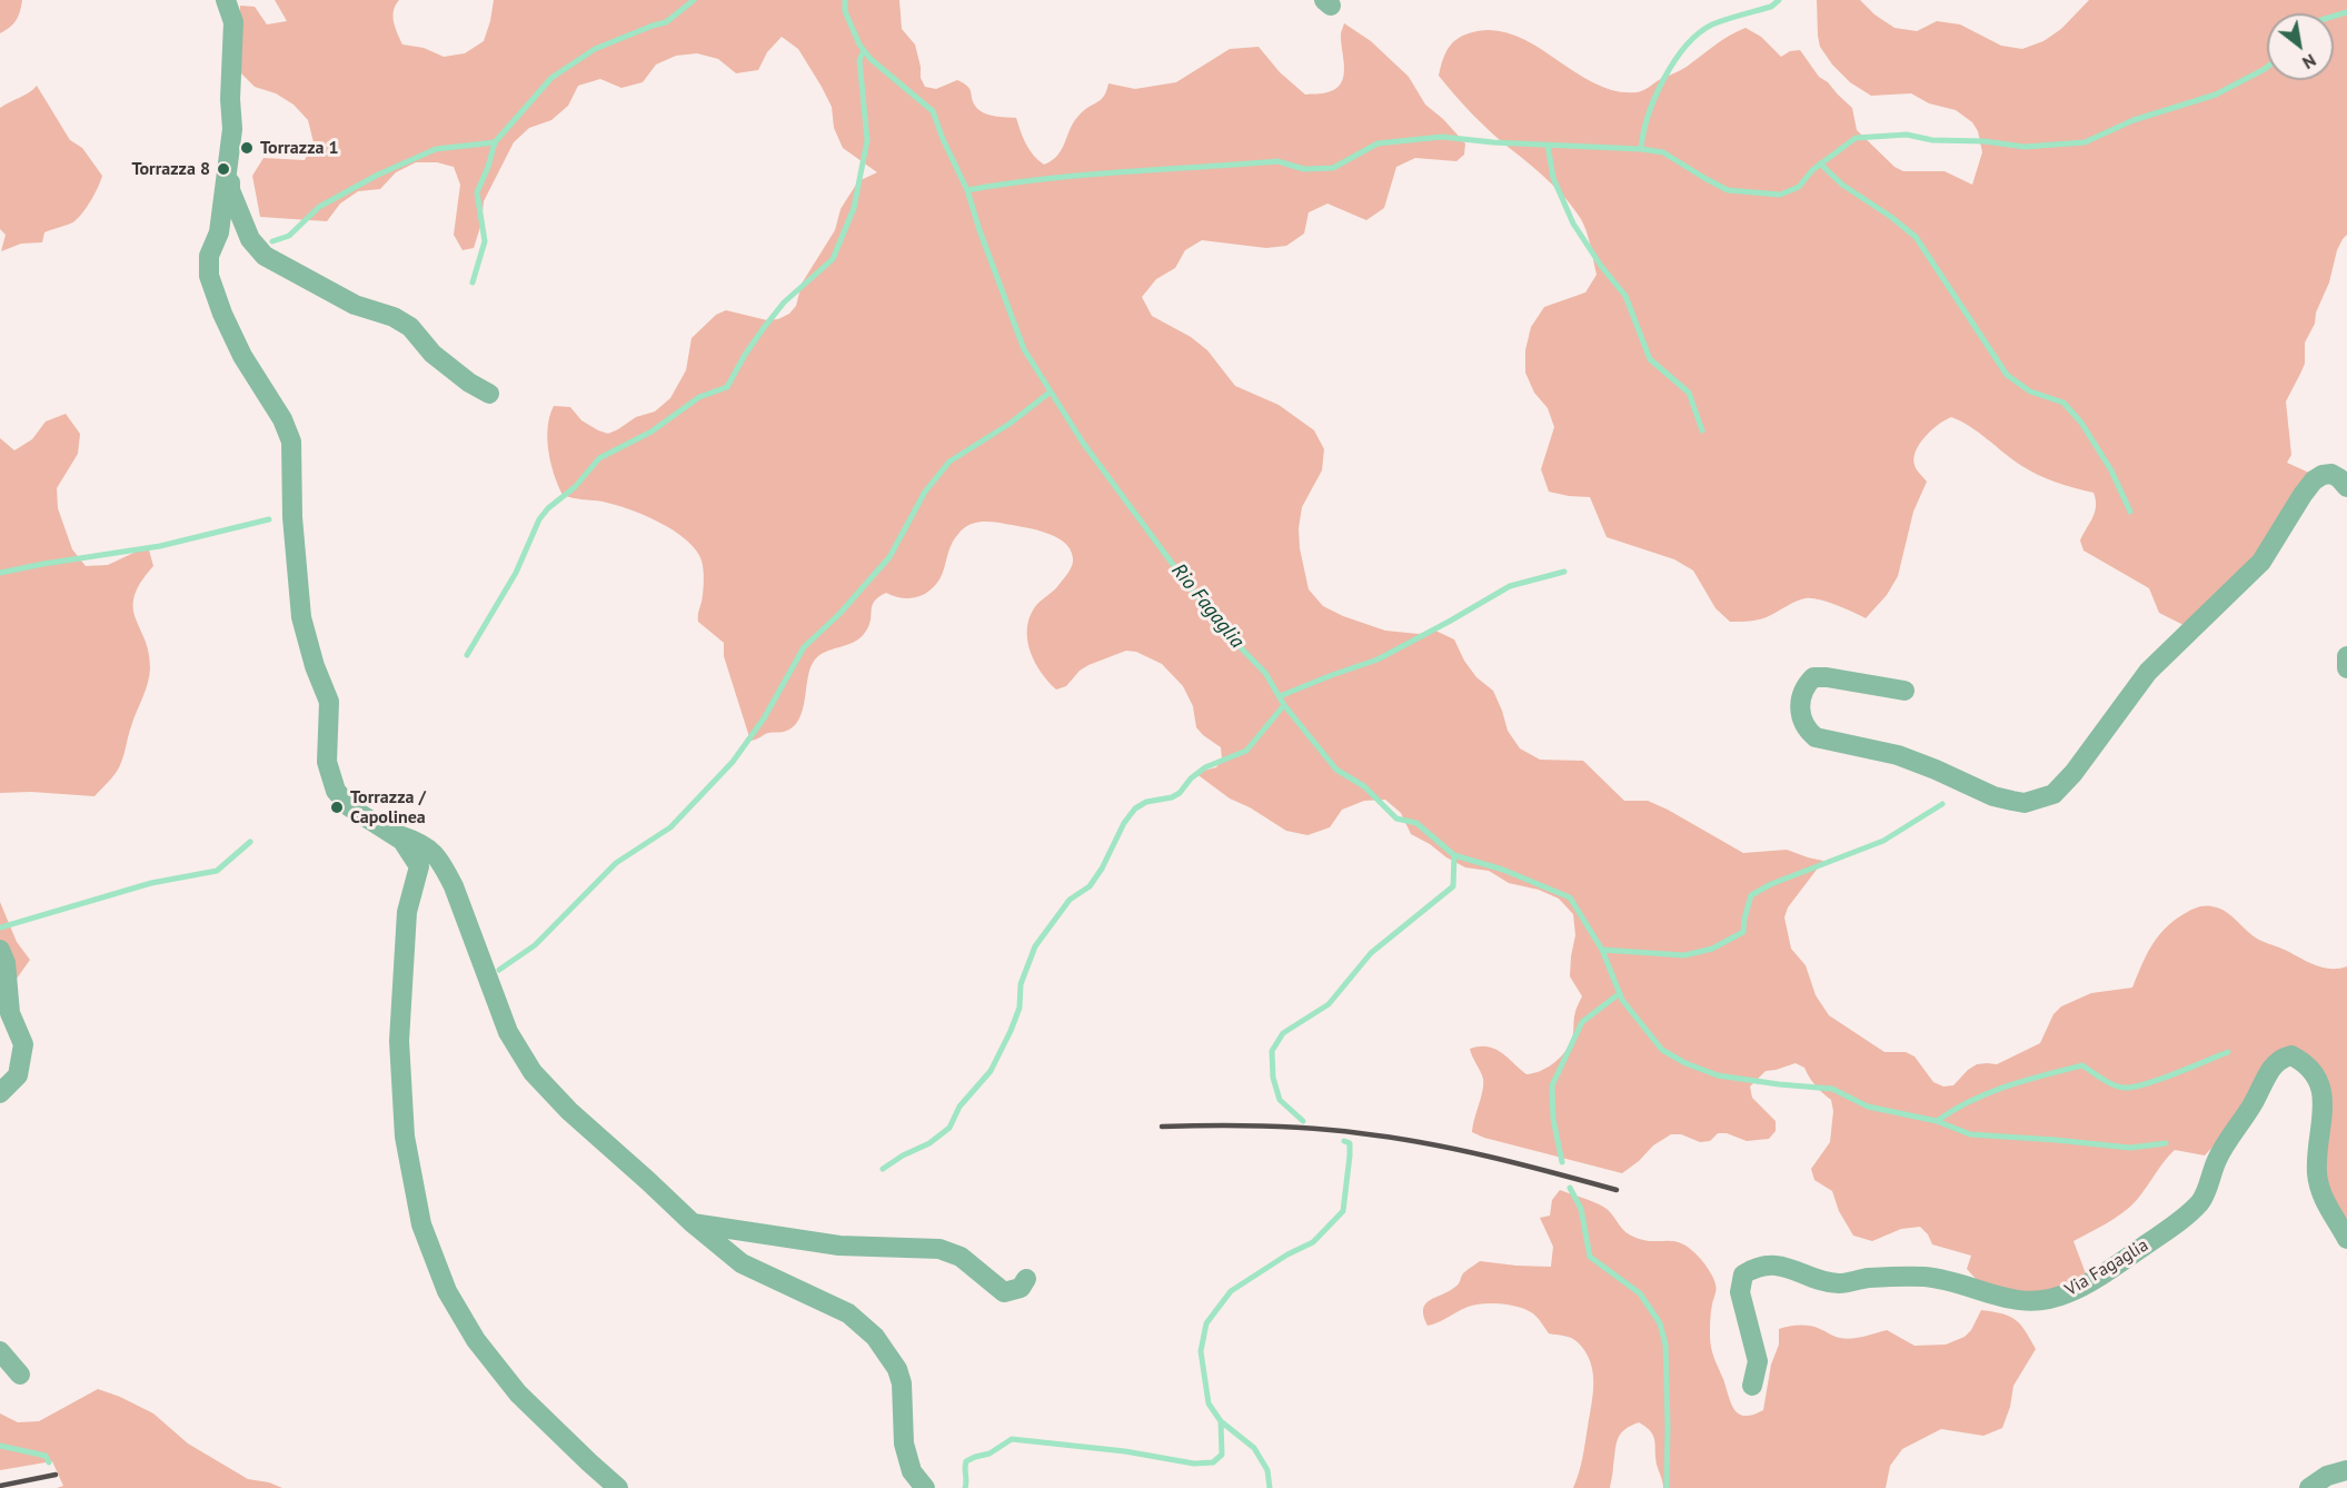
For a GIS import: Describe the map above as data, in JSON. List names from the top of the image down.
{
  "streets": {
    "street": ["Via Fagaglia"]
  },
  "water": ["Rio Fagaglia"],
  "places": ["Torrazza 1", "Torrazza 8", "Torrazza / Capolinea"],
  "north": "bottom right"
}
